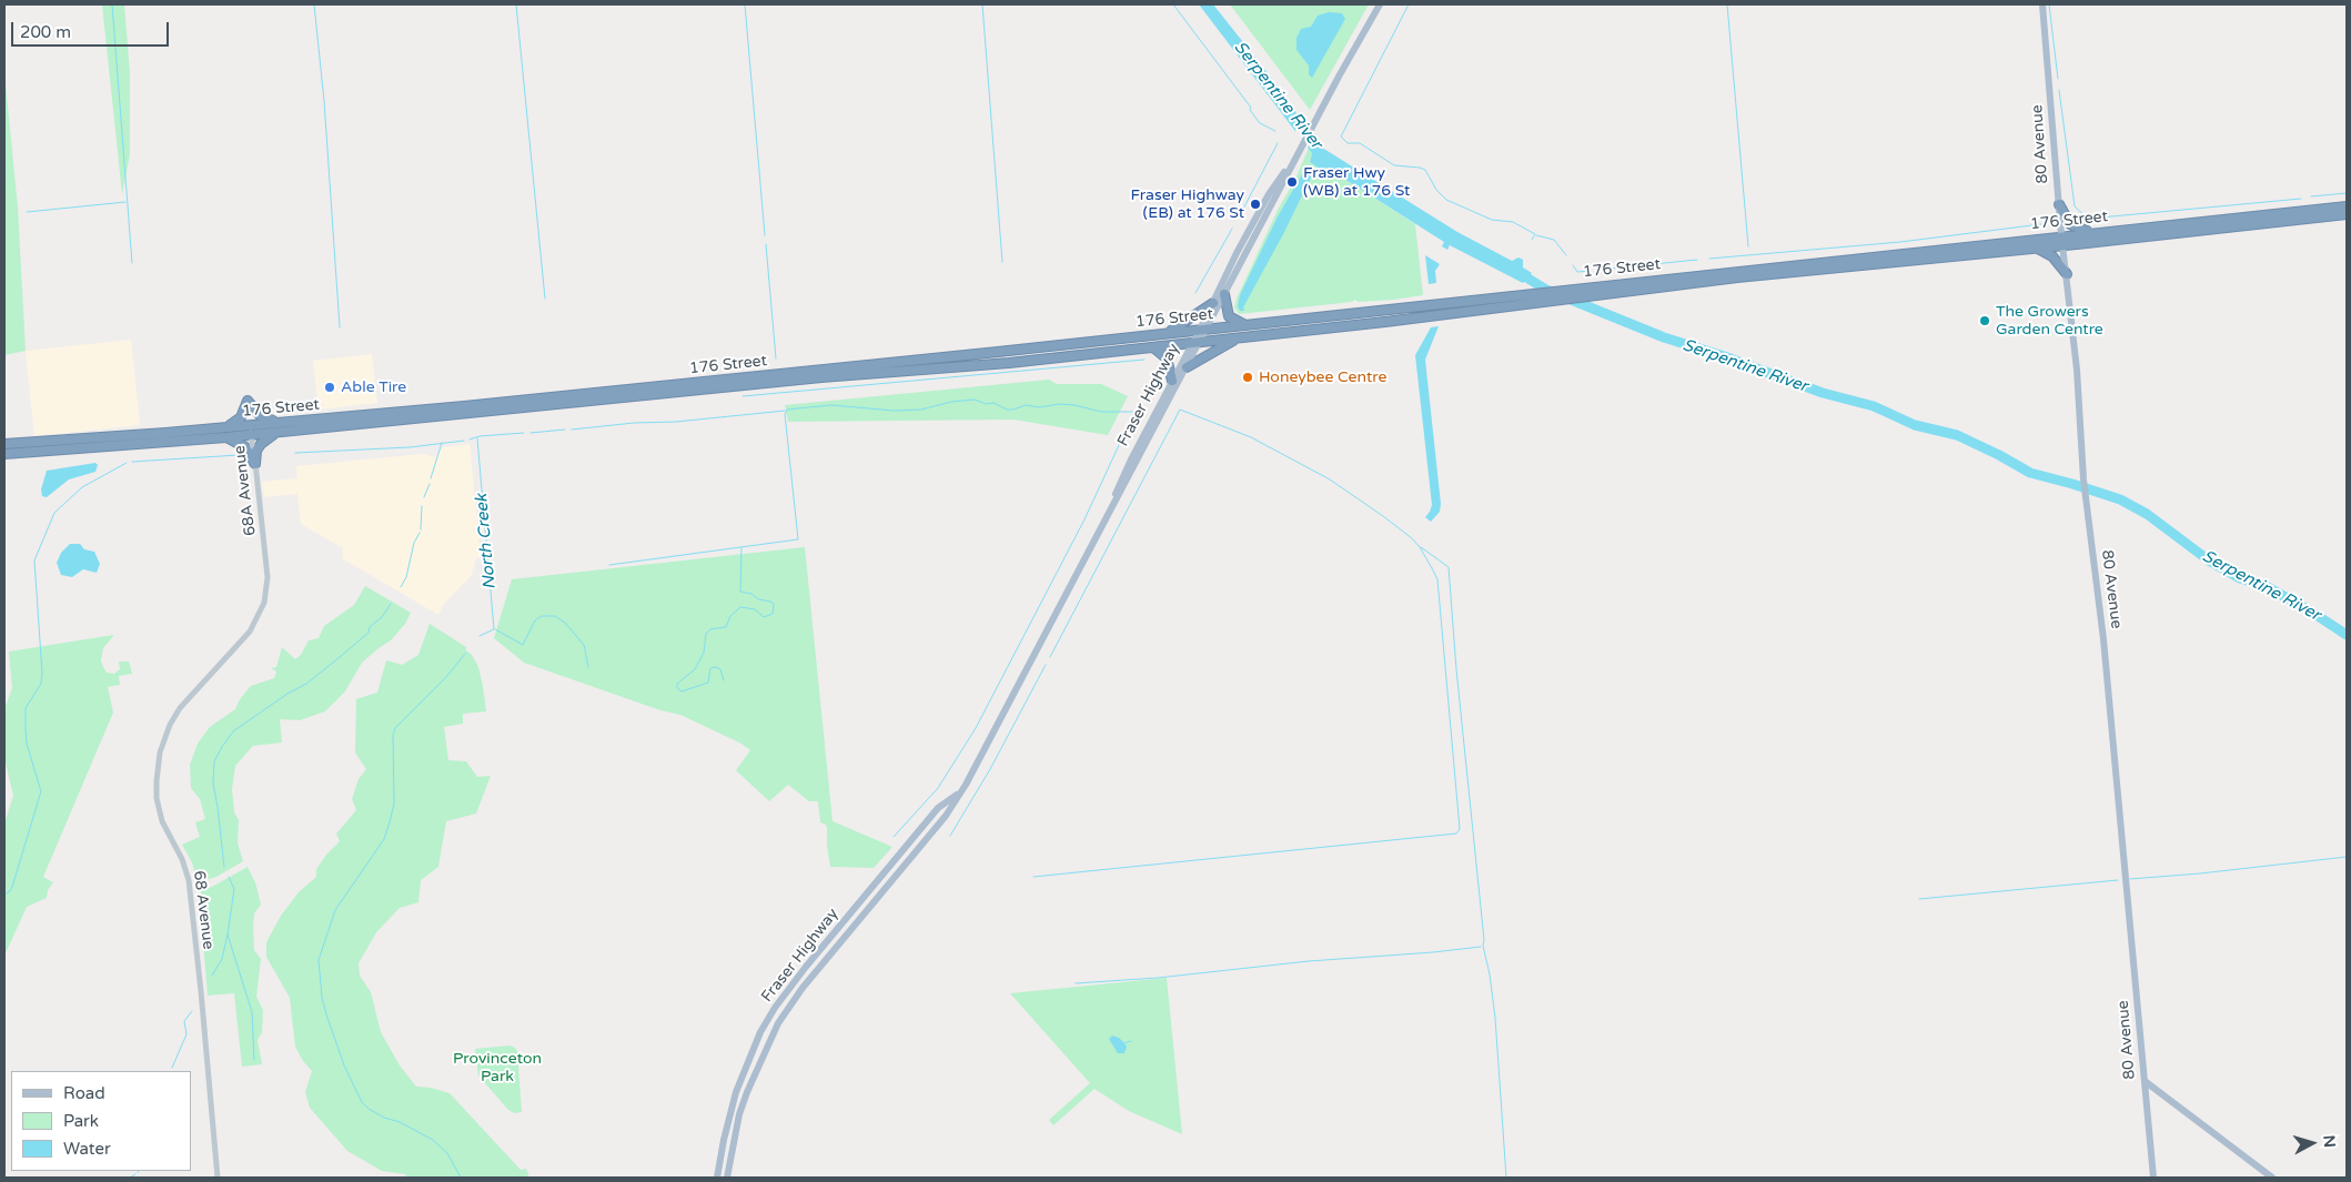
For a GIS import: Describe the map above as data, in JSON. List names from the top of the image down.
{
  "streets": {
    "highway": ["176 Street"],
    "main road": ["80 Avenue", "Fraser Highway"],
    "street": ["68A Avenue", "68 Avenue"]
  },
  "crossings": [
    ["80 Avenue", "176 Street"],
    ["176 Street", "Fraser Highway"],
    ["176 Street", "68A Avenue"],
    ["68A Avenue", "68 Avenue"]
  ],
  "water": ["Serpentine River", "North Creek"],
  "parks": ["Provinceton Park"],
  "places": [
    "Fraser Hwy (WB) at 176 St",
    "Fraser Highway (EB) at 176 St",
    "The Growers Garden Centre",
    "Honeybee Centre",
    "Able Tire"
  ],
  "legend": ["Road", "Park", "Water"],
  "scale_bar": "200 m",
  "north": "right"
}
